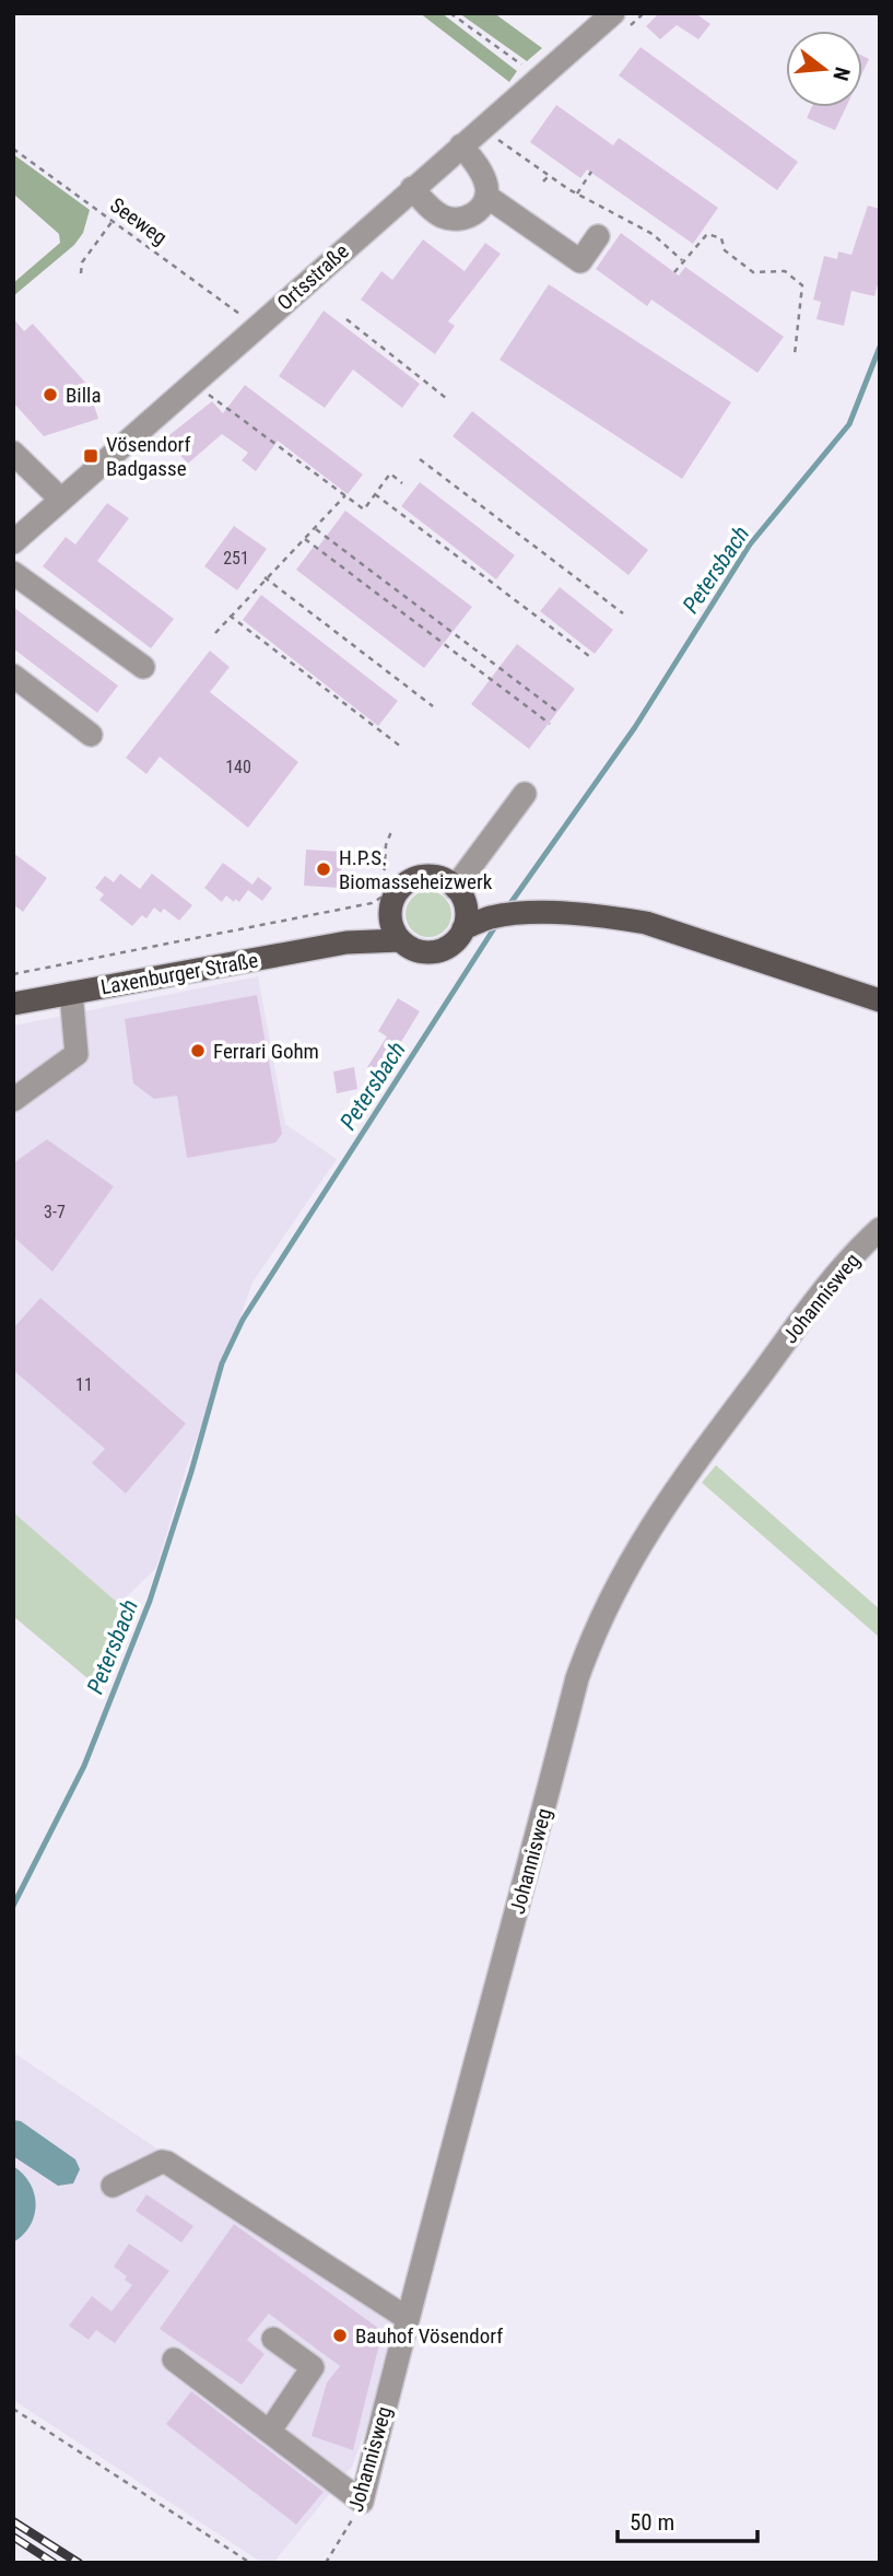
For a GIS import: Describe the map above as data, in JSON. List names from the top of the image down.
{
  "streets": {
    "main road": ["Laxenburger Straße"],
    "street": ["Ortsstraße", "Johannisweg"],
    "path": ["Seeweg"]
  },
  "water": ["Petersbach"],
  "places": {
    "other": [
      "Billa",
      "H.P.S. Biomasseheizwerk",
      "Ferrari Gohm",
      "Bauhof Vösendorf"
    ],
    "transit": ["Vösendorf Badgasse"]
  },
  "house_numbers": [
    "251",
    "140",
    "3-7",
    "11"
  ],
  "scale_bar": "50 m",
  "north": "right"
}
